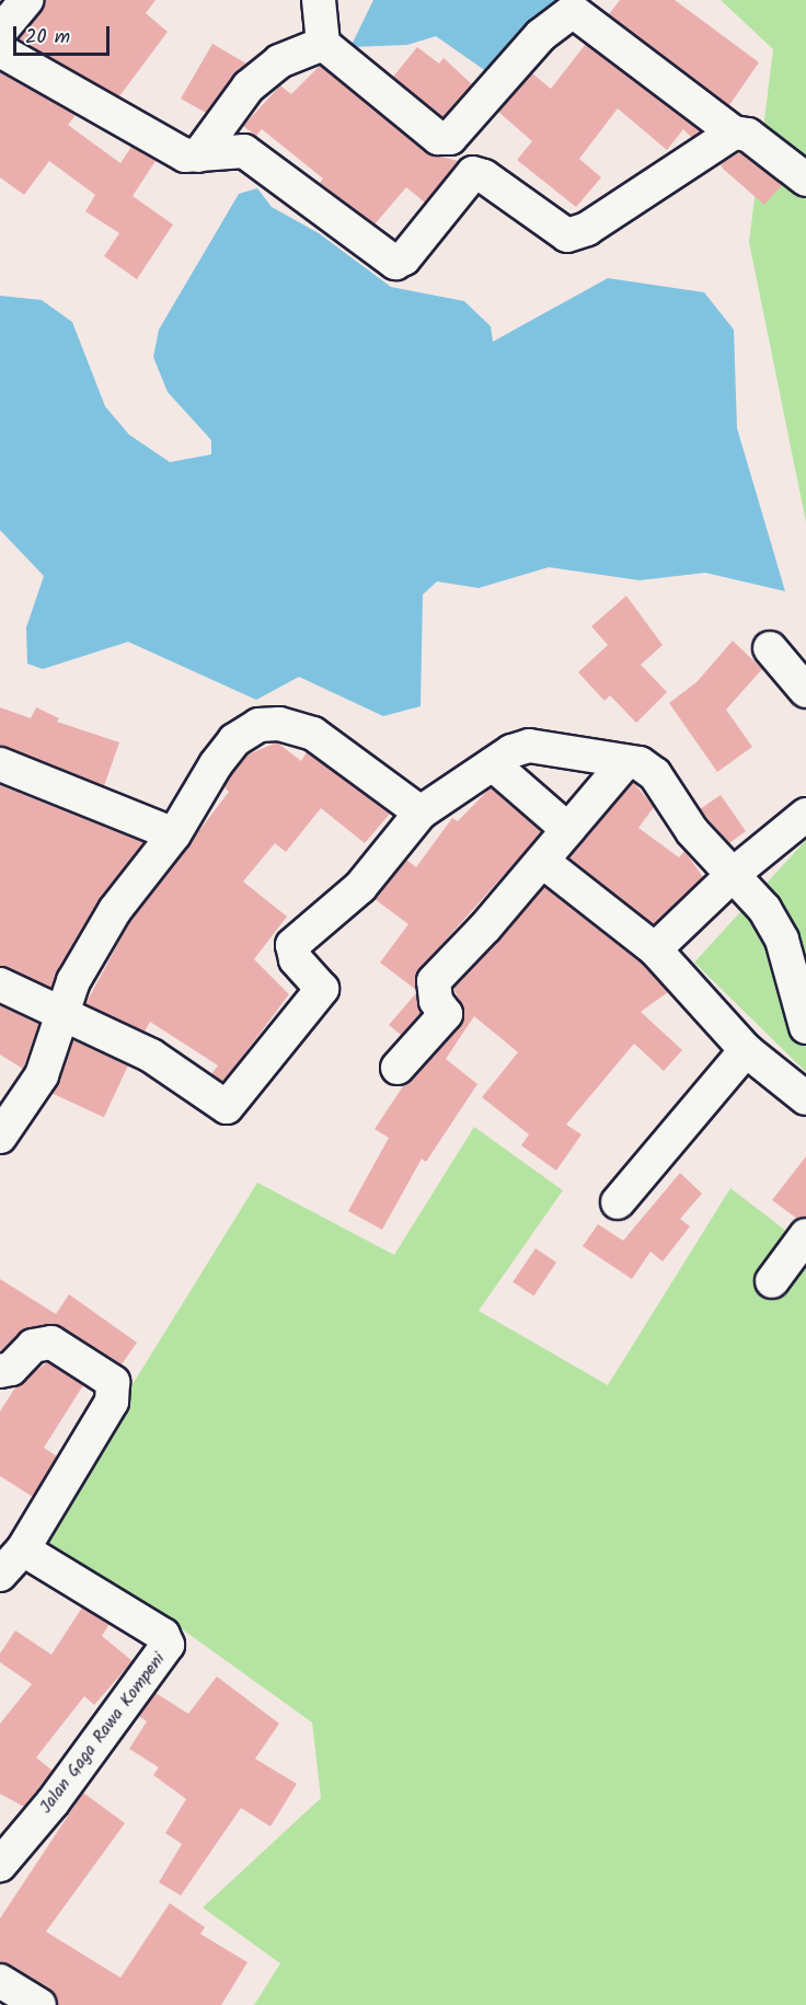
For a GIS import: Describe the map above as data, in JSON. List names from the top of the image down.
{
  "streets": {
    "street": ["Jalan Gaga Rawa Kompeni"]
  },
  "scale_bar": "20 m"
}
